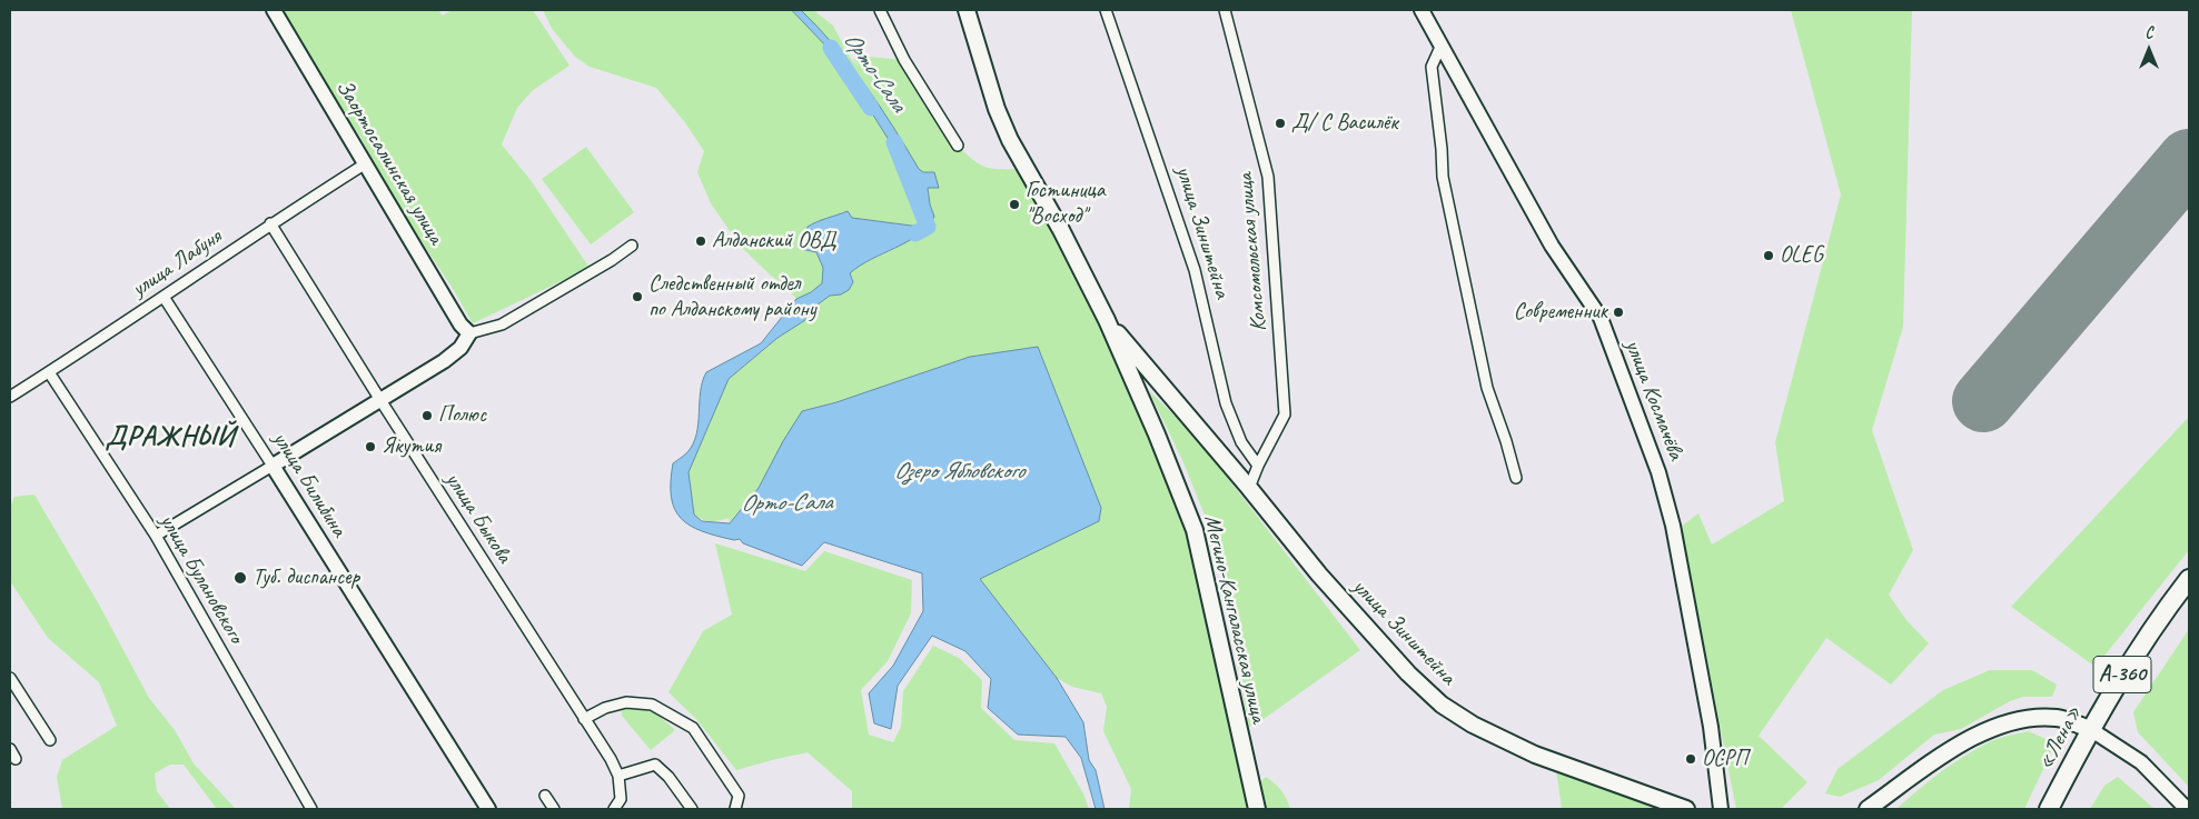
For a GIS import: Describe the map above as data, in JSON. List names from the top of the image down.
{
  "streets": {
    "highway": ["А-360", "«Лена»"],
    "main road": ["улица Зинштейна", "Мегино-Кангаласская улица"],
    "street": [
      "Заортосалинская улица",
      "Комсомольская улица",
      "улица Лабуня",
      "улица Космачёва",
      "улица Билибина",
      "улица Быкова",
      "улица Булановского"
    ]
  },
  "crossings": [
    ["Заортосалинская улица", "улица Лабуня"],
    ["улица Зинштейна", "Комсомольская улица"],
    ["улица Зинштейна", "Мегино-Кангаласская улица"],
    ["Комсомольская улица", "Мегино-Кангаласская улица"],
    ["улица Лабуня", "улица Билибина"],
    ["улица Лабуня", "улица Быкова"],
    ["улица Лабуня", "улица Булановского"]
  ],
  "districts": ["ДРАЖНЫЙ"],
  "water": ["Орто-Сала", "Озеро Ябловского"],
  "places": [
    "Д/ С Василёк",
    "Гостиница \"Восход\"",
    "Алданский ОВД",
    "OLEG",
    "Следственный отдел по Алданскому району",
    "Современник",
    "Полюс",
    "Якутия",
    "Туб. диспансер",
    "ОСРП"
  ],
  "north": "top"
}
